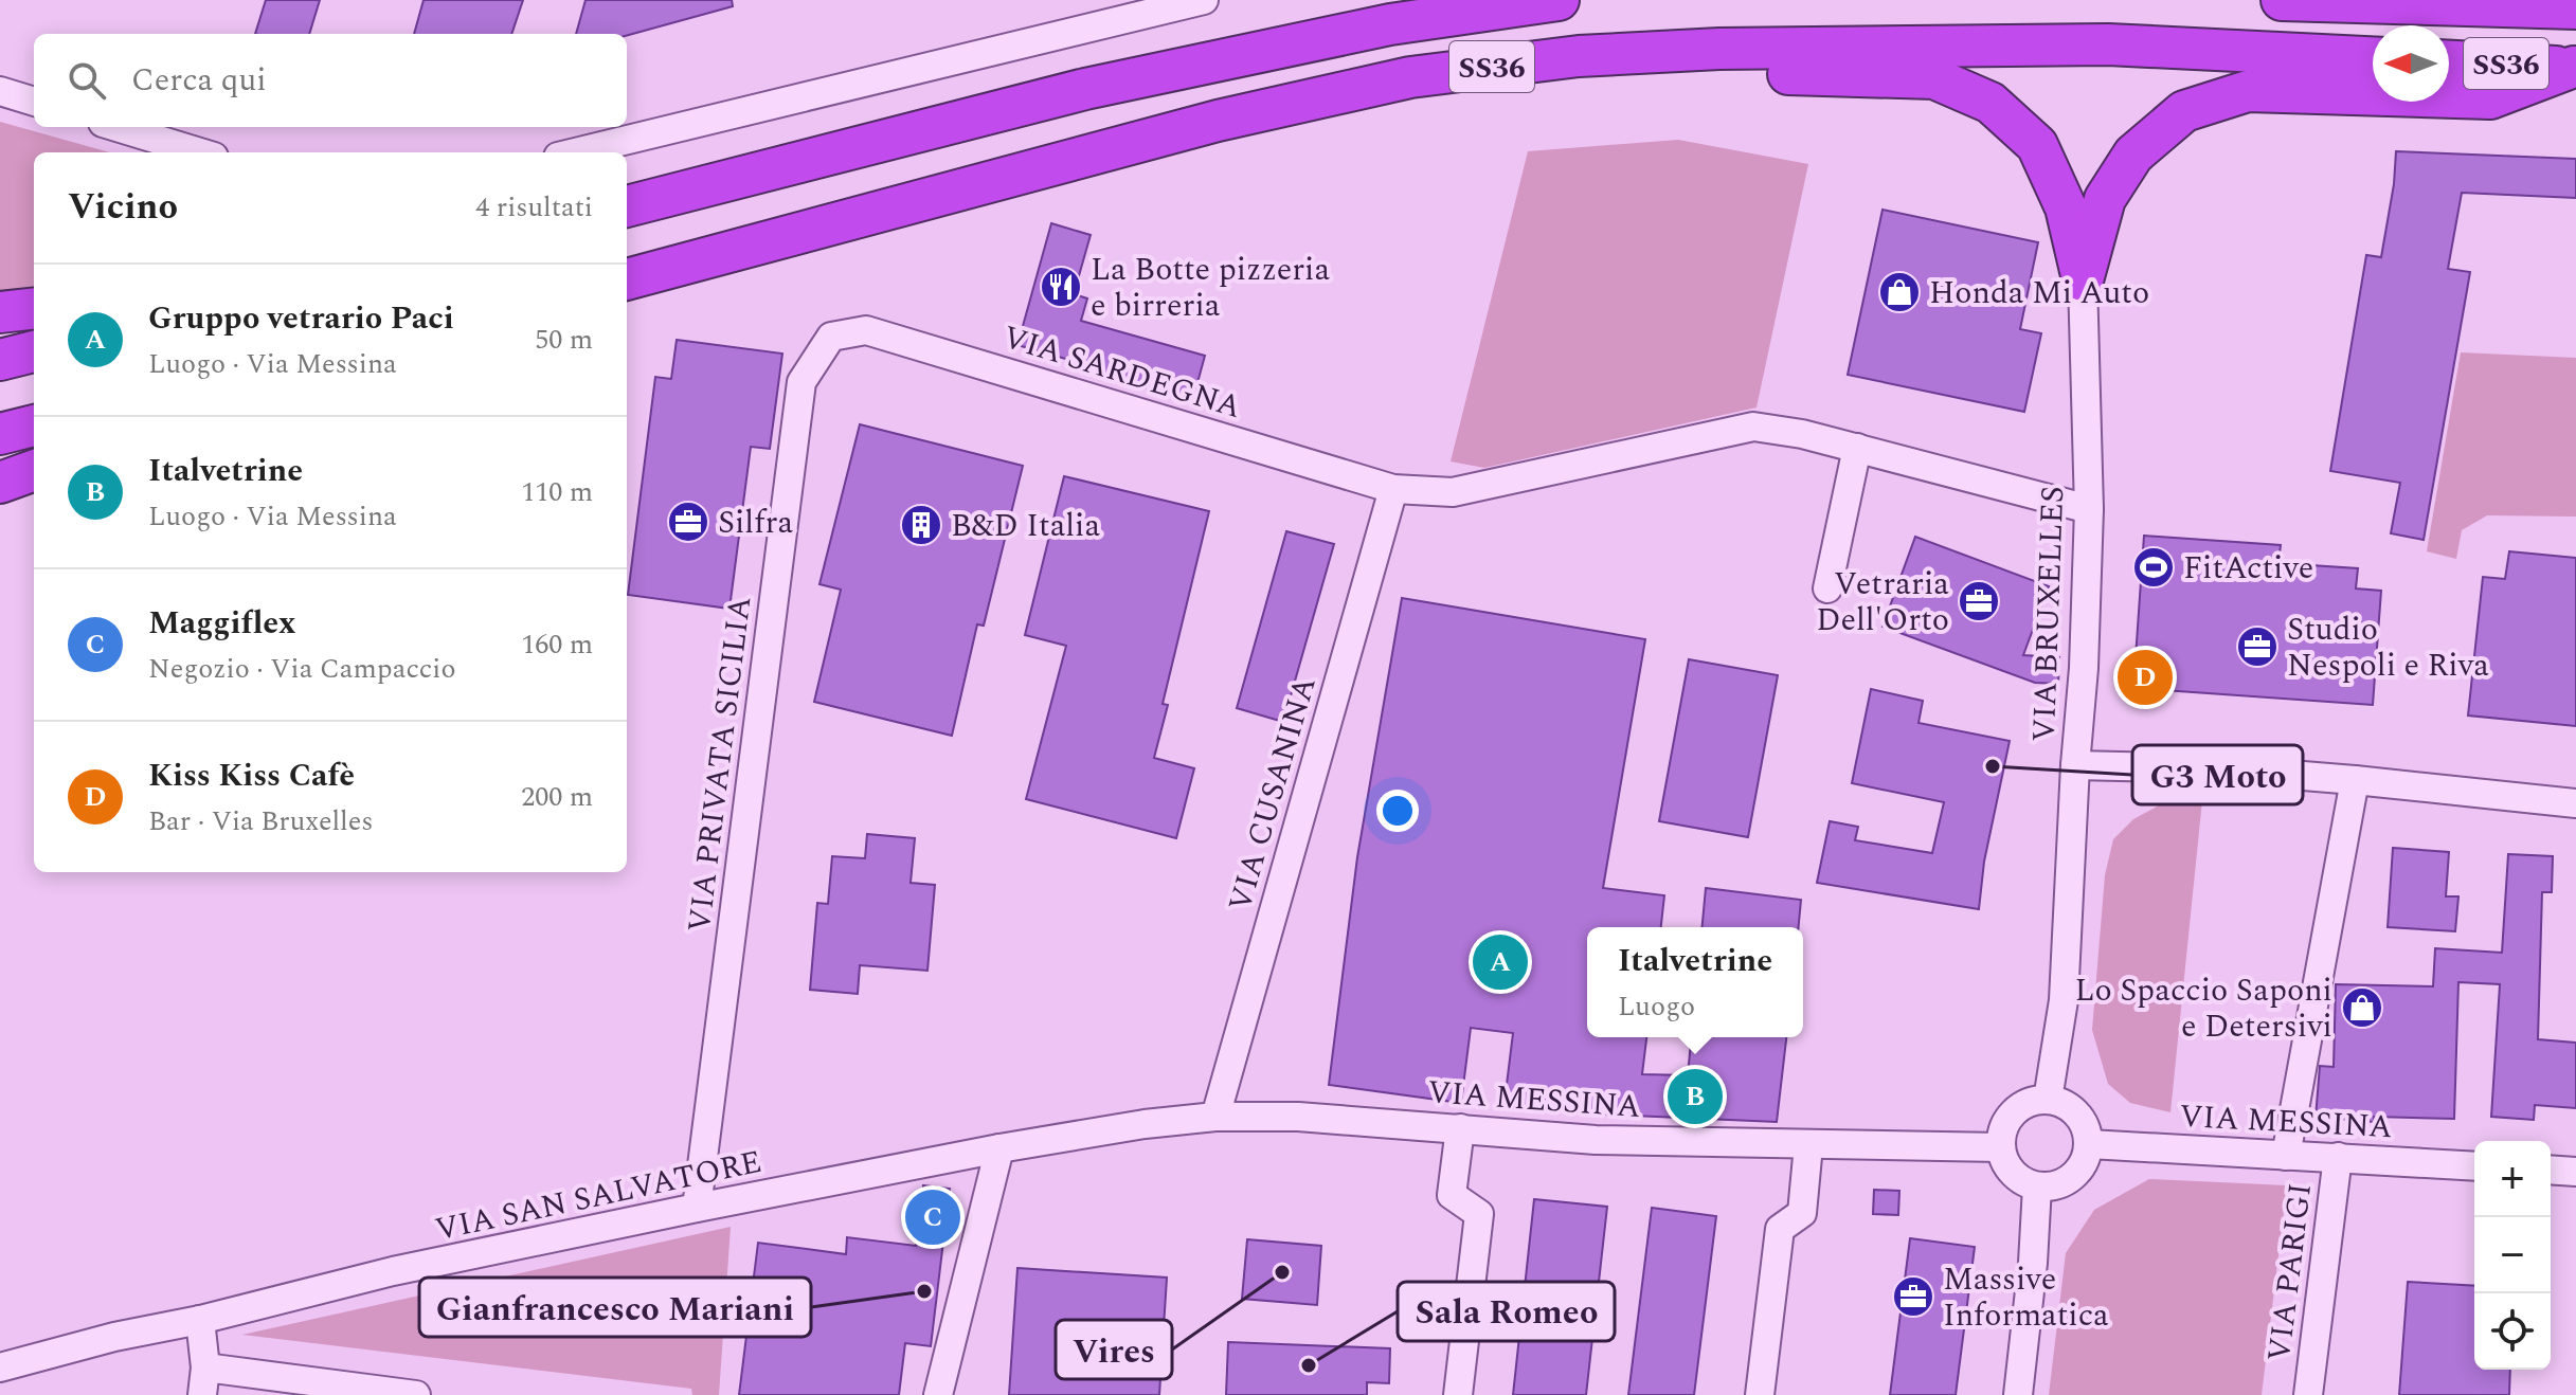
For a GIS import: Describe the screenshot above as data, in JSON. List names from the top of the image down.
{
  "streets": {
    "highway": ["SS36"],
    "street": [
      "VIA SARDEGNA",
      "VIA BRUXELLES",
      "VIA PRIVATA SICILIA",
      "VIA CUSANINA",
      "VIA MESSINA",
      "VIA SAN SALVATORE",
      "VIA PARIGI"
    ]
  },
  "crossings": [
    ["VIA SARDEGNA", "VIA BRUXELLES"],
    ["VIA SARDEGNA", "VIA PRIVATA SICILIA"],
    ["VIA SARDEGNA", "VIA CUSANINA"],
    ["VIA BRUXELLES", "VIA MESSINA"],
    ["VIA PRIVATA SICILIA", "VIA SAN SALVATORE"],
    ["VIA CUSANINA", "VIA MESSINA"],
    ["VIA CUSANINA", "VIA SAN SALVATORE"],
    ["VIA MESSINA", "VIA SAN SALVATORE"],
    ["VIA MESSINA", "VIA PARIGI"]
  ],
  "places": {
    "restaurant": ["La Botte pizzeria e birreria"],
    "shop": ["Honda Mi Auto", "Lo Spaccio Saponi e Detersivi"],
    "office": [
      "Silfra",
      "Vetraria Dell'Orto",
      "Studio Nespoli e Riva",
      "Massive Informatica"
    ],
    "building": ["B&D Italia"],
    "sports": ["FitActive"],
    "other": [
      "G3 Moto",
      "Vires",
      "Gianfrancesco Mariani",
      "Sala Romeo"
    ]
  },
  "north": "left",
  "page": {
    "search": "Cerca qui",
    "heading": ["Vicino", "4 risultati"],
    "list": [
      {
        "mark": "A",
        "name": "Gruppo vetrario Paci",
        "note": "Luogo · Via Messina",
        "value": "50 m"
      },
      {
        "mark": "B",
        "name": "Italvetrine",
        "note": "Luogo · Via Messina",
        "value": "110 m"
      },
      {
        "mark": "C",
        "name": "Maggiflex",
        "note": "Negozio · Via Campaccio",
        "value": "160 m"
      },
      {
        "mark": "D",
        "name": "Kiss Kiss Cafè",
        "note": "Bar · Via Bruxelles",
        "value": "200 m"
      }
    ],
    "pins": [
      "D",
      "A",
      "B",
      "C"
    ],
    "popup": ["Italvetrine", "Luogo"],
    "map_buttons": ["+", "−"]
  }
}
